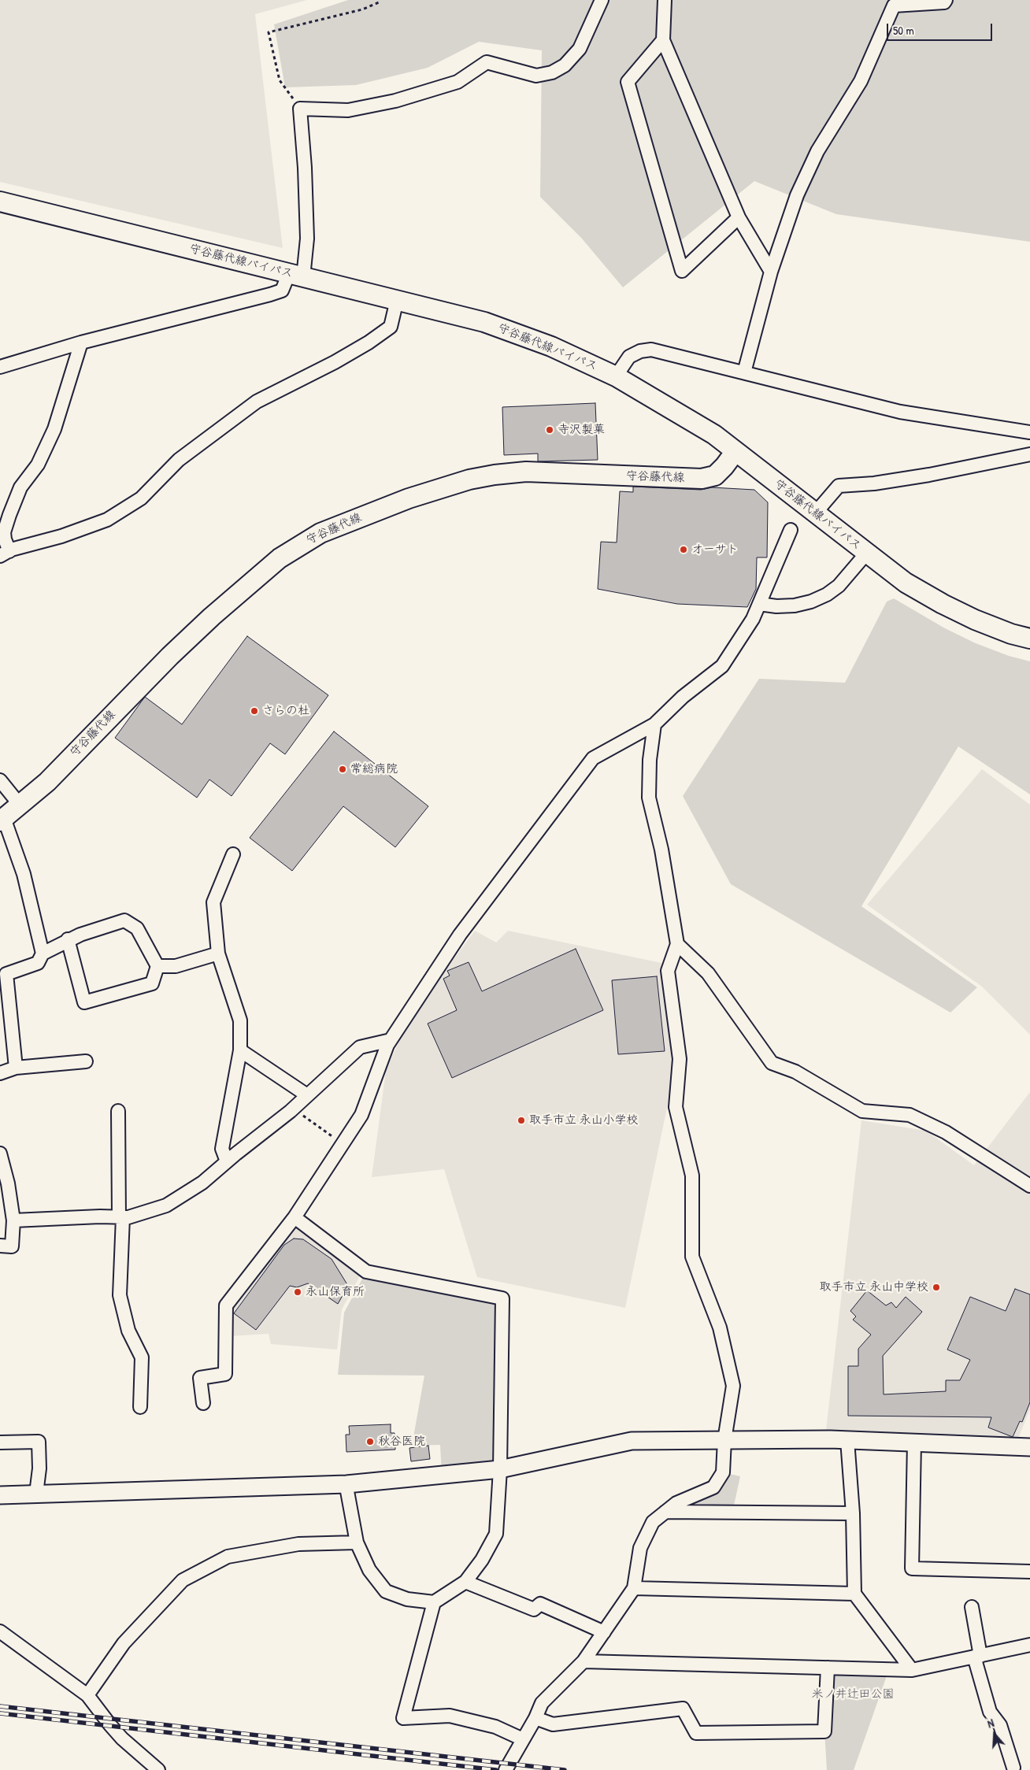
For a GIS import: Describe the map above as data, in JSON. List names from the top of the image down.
{
  "streets": {
    "main road": ["守谷藤代線バイパス", "守谷藤代線"]
  },
  "crossings": [
    ["守谷藤代線バイパス", "守谷藤代線"]
  ],
  "parks": ["米ノ井辻田公園"],
  "places": [
    "寺沢製菓",
    "オーサト",
    "さらの杜",
    "常総病院",
    "取手市立 永山小学校",
    "取手市立 永山中学校",
    "永山保育所",
    "秋谷医院"
  ],
  "scale_bar": "50 m",
  "north": "top"
}
